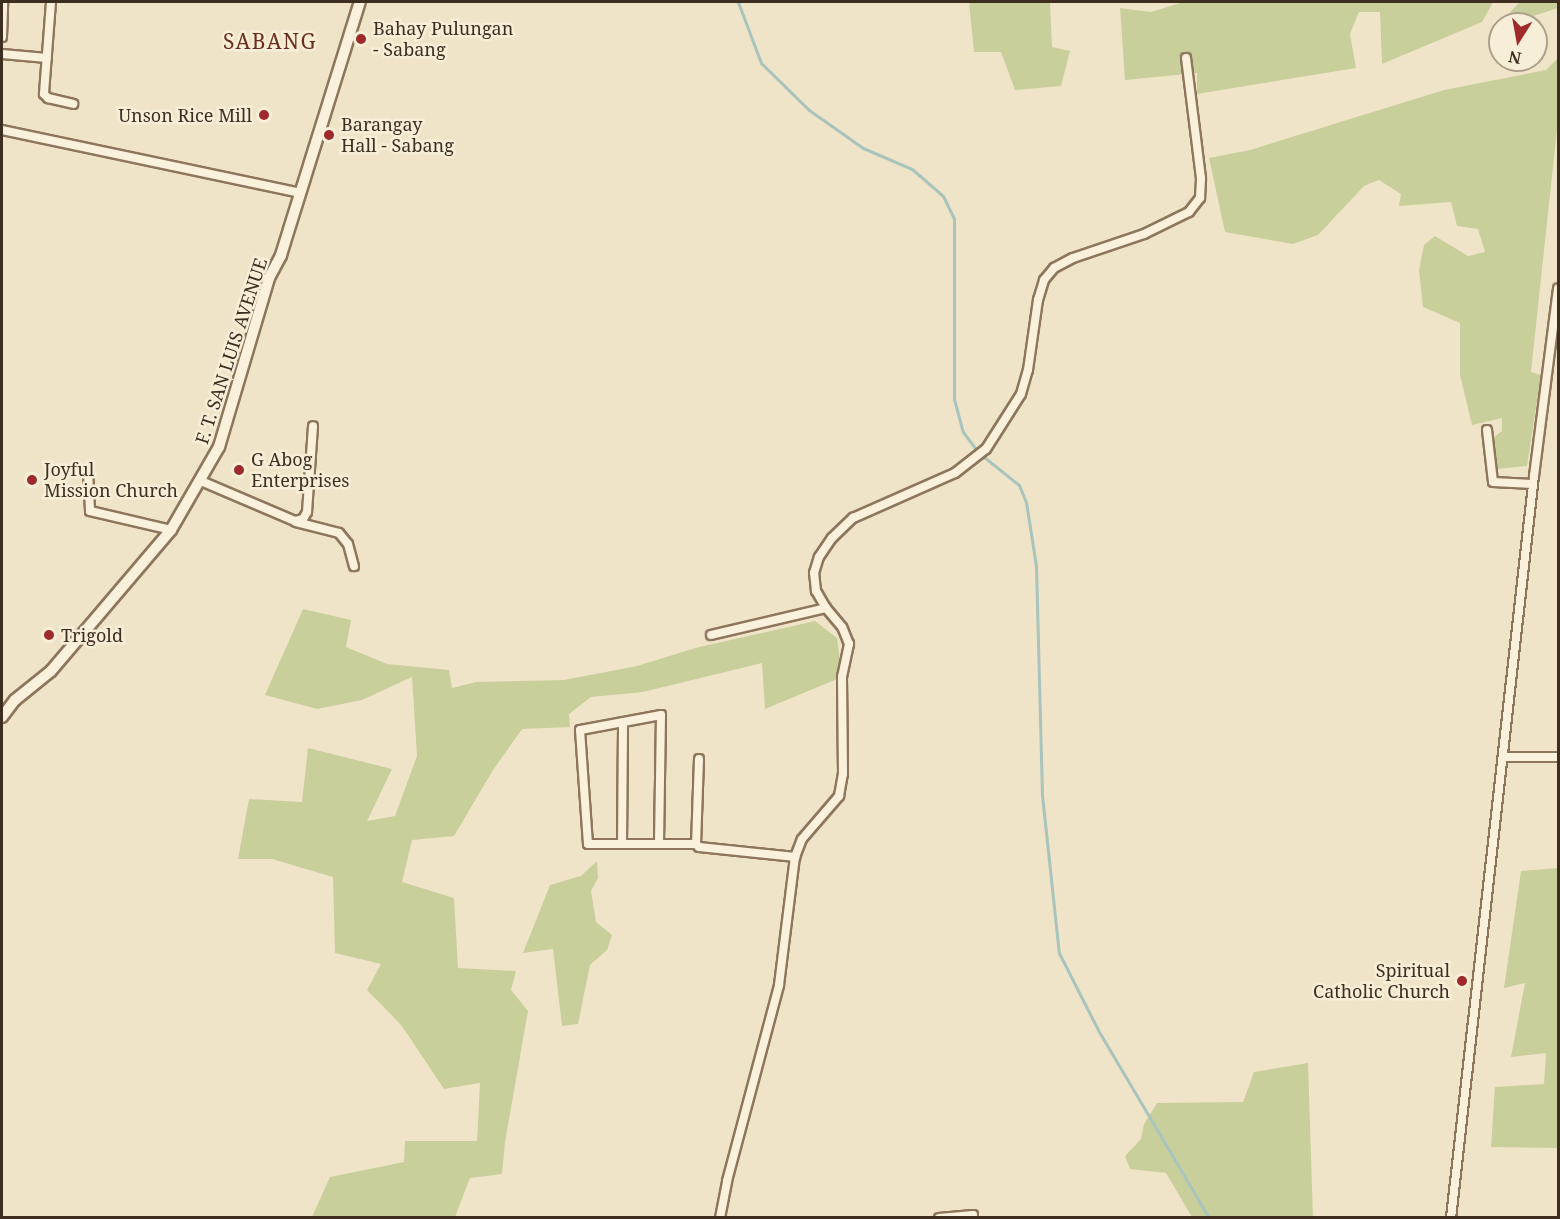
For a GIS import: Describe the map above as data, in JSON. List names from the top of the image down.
{
  "streets": {
    "main road": ["F. T. SAN LUIS AVENUE"]
  },
  "districts": ["SABANG"],
  "places": [
    "Bahay Pulungan - Sabang",
    "Unson Rice Mill",
    "Barangay Hall - Sabang",
    "G Abog Enterprises",
    "Joyful Mission Church",
    "Trigold",
    "Spiritual Catholic Church"
  ],
  "north": "bottom"
}
